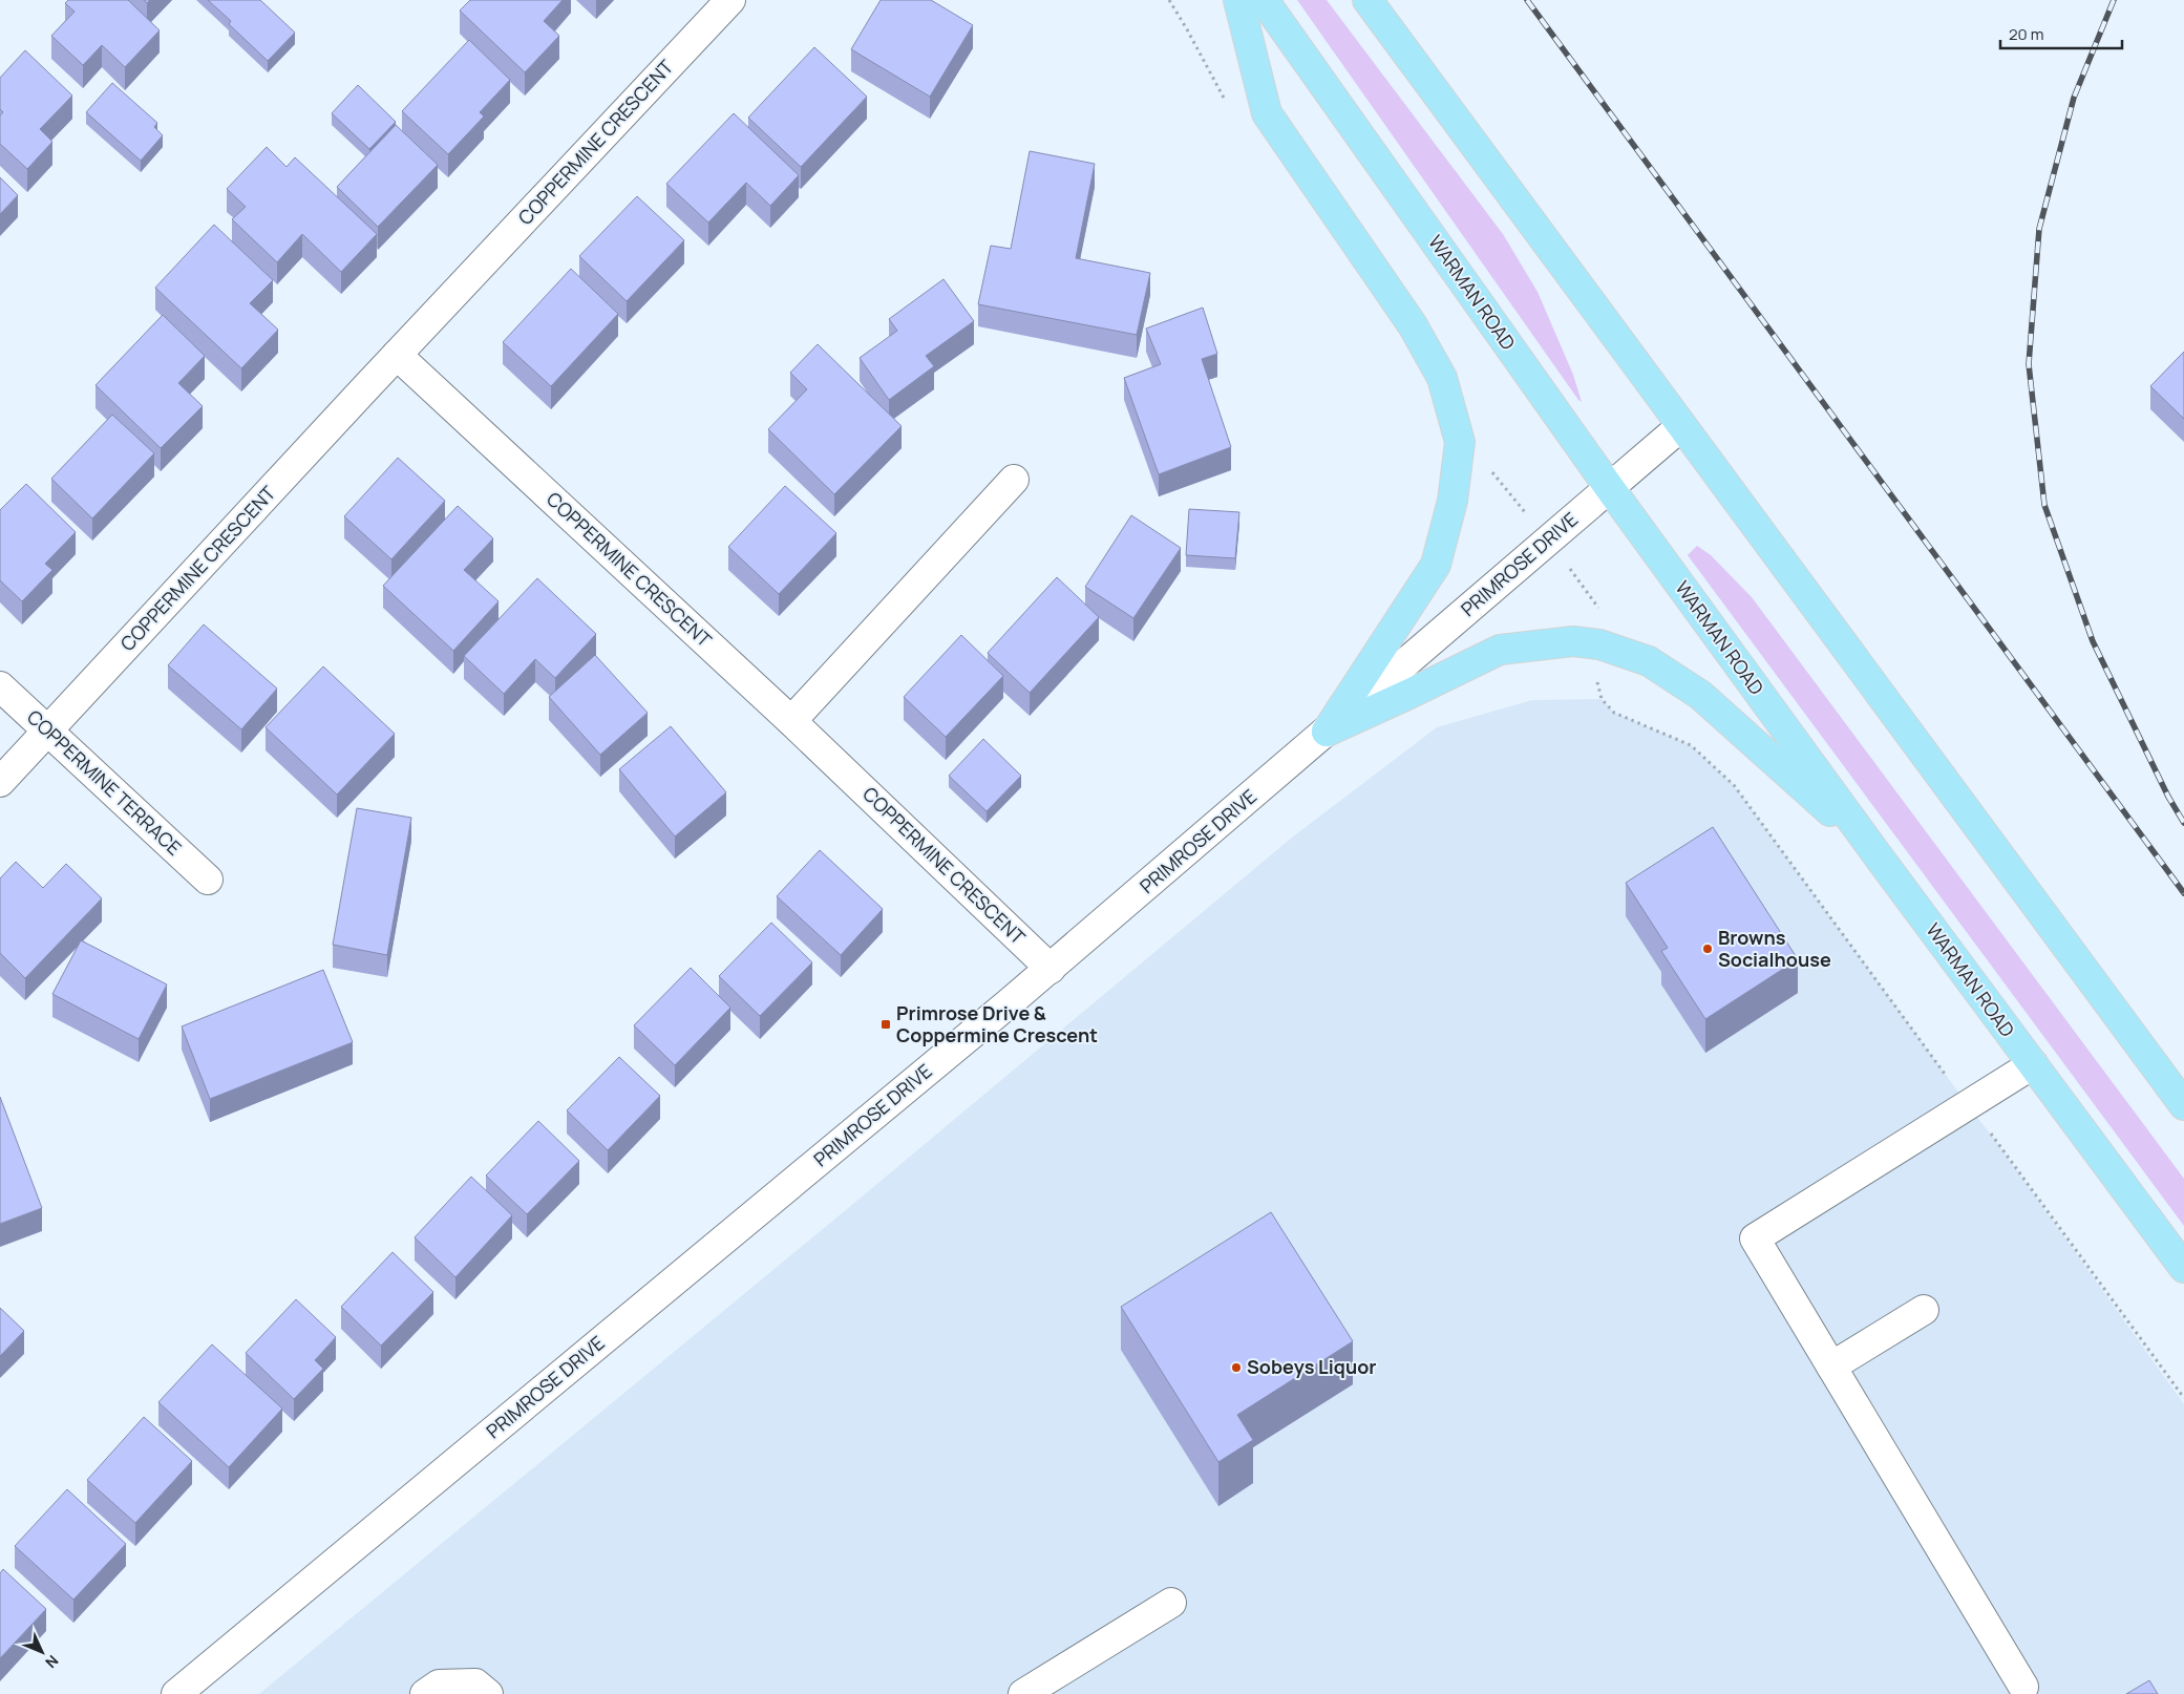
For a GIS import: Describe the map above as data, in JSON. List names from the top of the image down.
{
  "streets": {
    "main road": ["WARMAN ROAD"],
    "street": ["COPPERMINE CRESCENT", "PRIMROSE DRIVE", "COPPERMINE TERRACE"]
  },
  "crossings": [
    ["COPPERMINE CRESCENT", "PRIMROSE DRIVE"],
    ["COPPERMINE CRESCENT", "COPPERMINE TERRACE"],
    ["WARMAN ROAD", "PRIMROSE DRIVE"]
  ],
  "places": {
    "other": ["Browns Socialhouse", "Sobeys Liquor"],
    "transit": ["Primrose Drive & Coppermine Crescent"]
  },
  "scale_bar": "20 m",
  "north": "bottom right"
}
